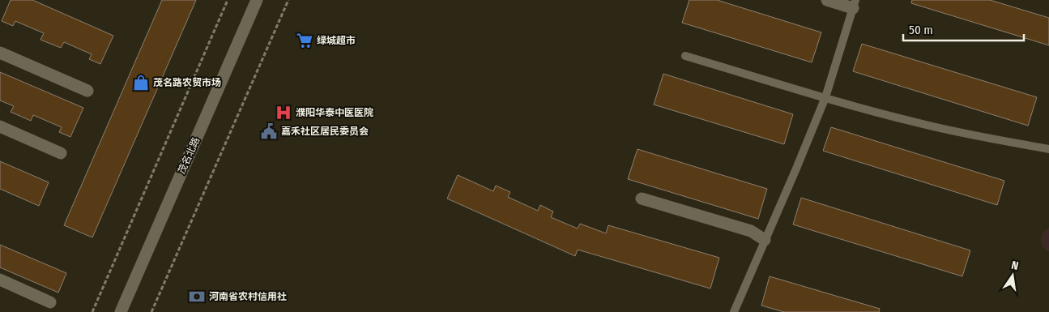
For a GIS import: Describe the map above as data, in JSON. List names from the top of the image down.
{
  "streets": {
    "street": ["茂名北路"]
  },
  "places": {
    "supermarket": ["绿城超市"],
    "shop": ["茂名路农贸市场"],
    "hospital": ["濮阳华泰中医医院"],
    "public building": ["嘉禾社区居民委员会"],
    "bank": ["河南省农村信用社"]
  },
  "scale_bar": "50 m",
  "north": "top"
}
